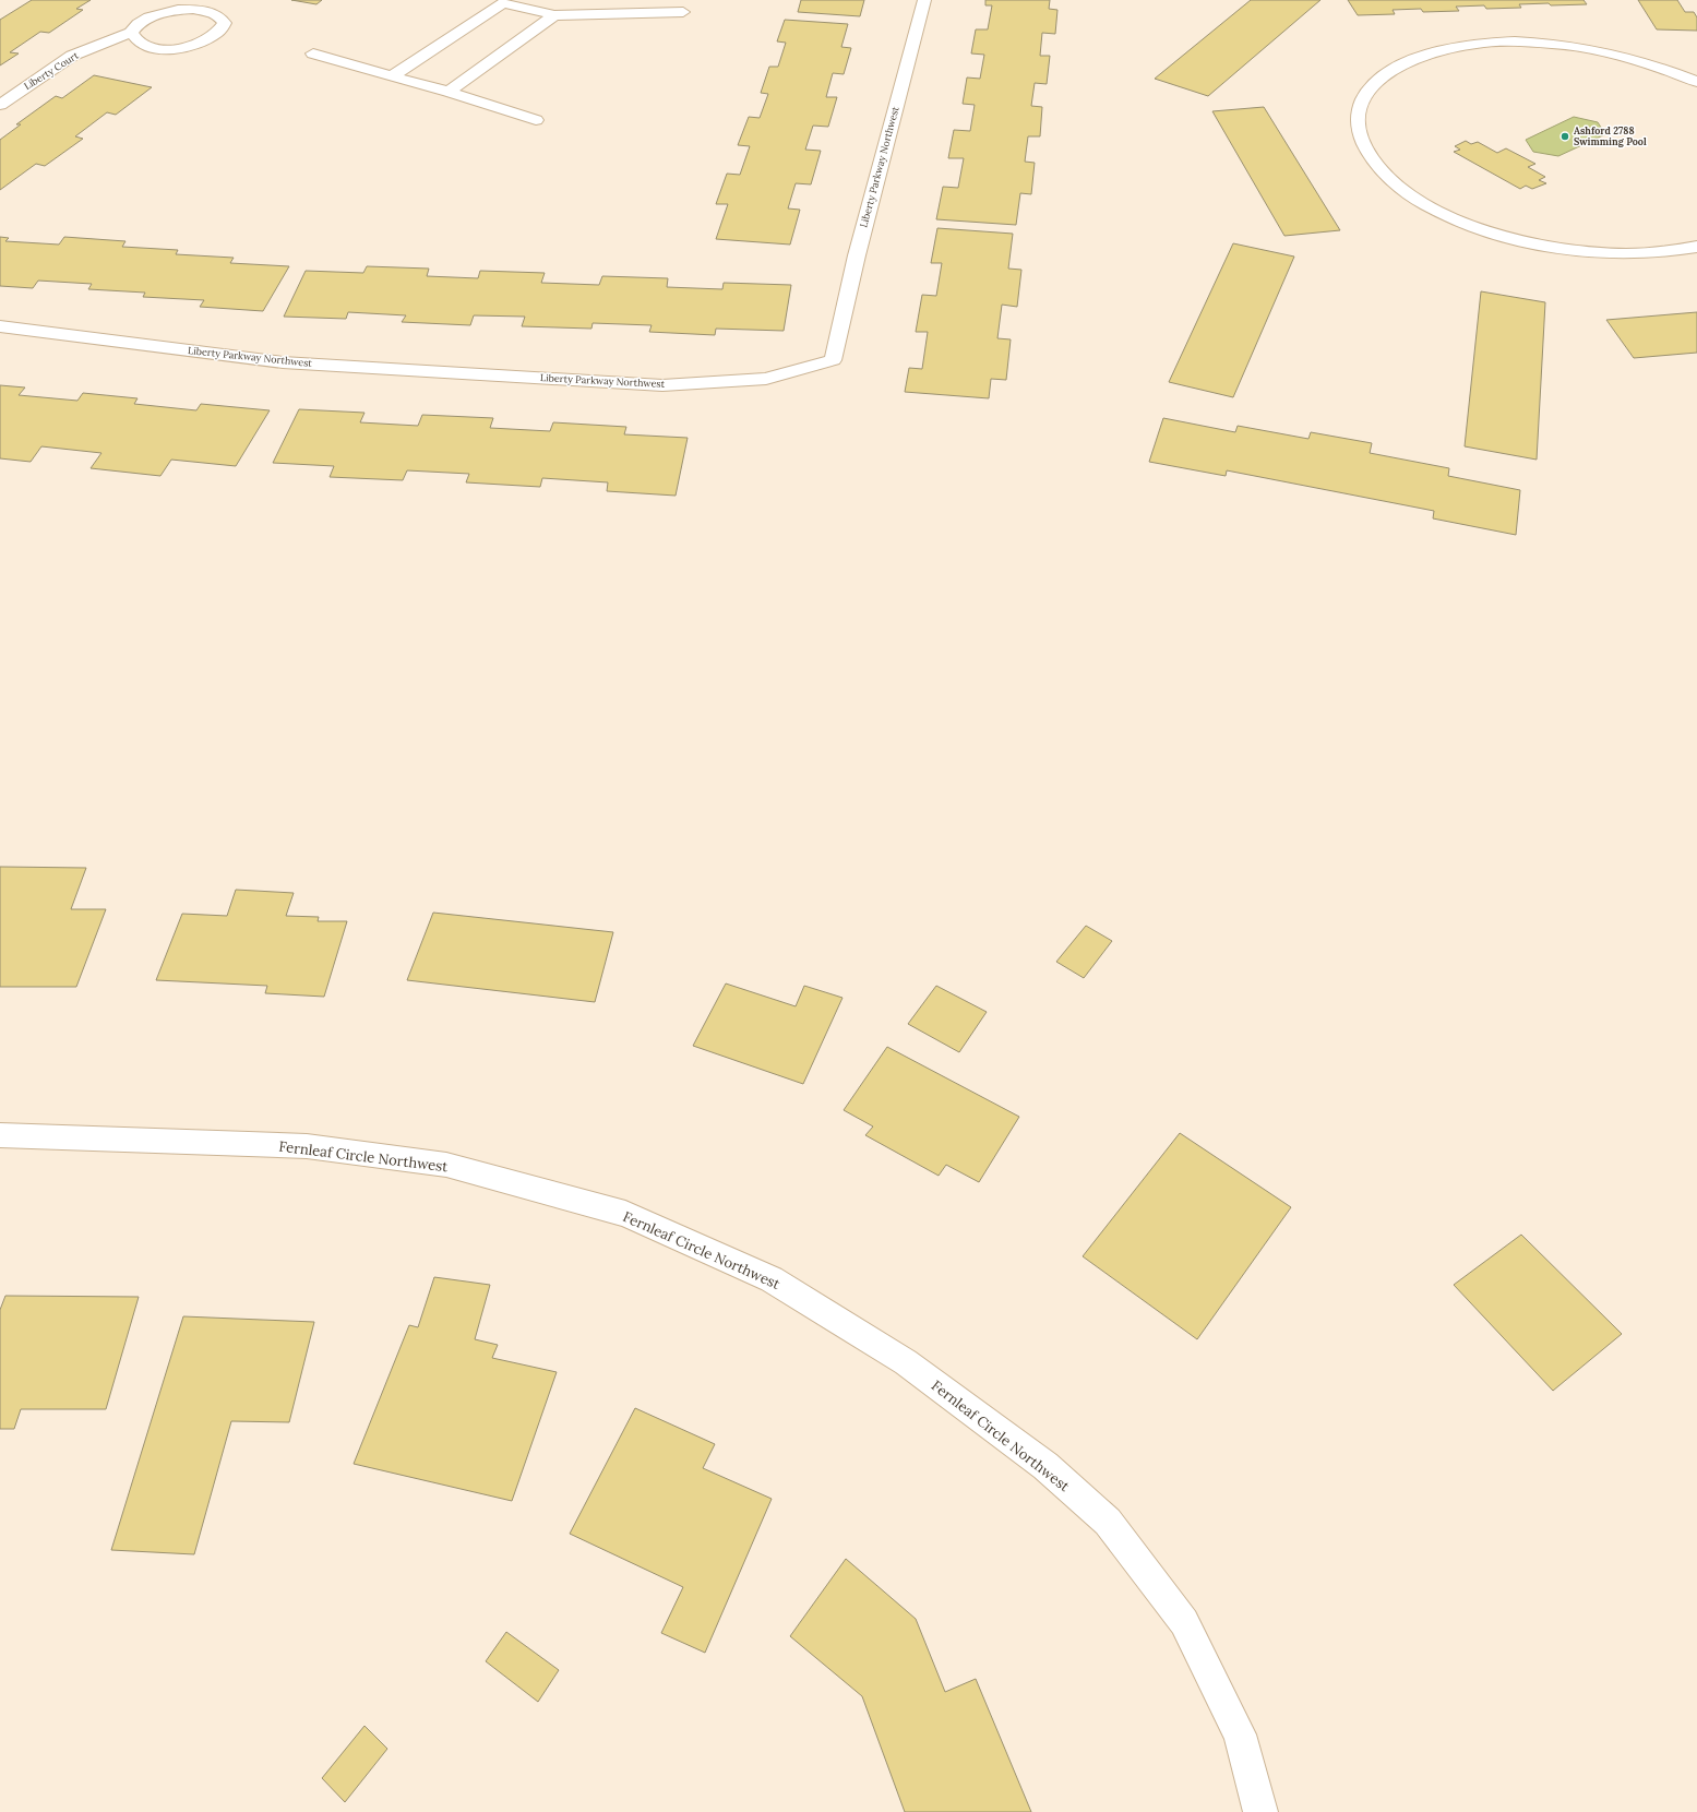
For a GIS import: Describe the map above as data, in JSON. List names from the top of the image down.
{
  "streets": {
    "street": ["Liberty Court", "Liberty Parkway Northwest", "Fernleaf Circle Northwest"]
  },
  "places": ["Ashford 2788 Swimming Pool"]
}
